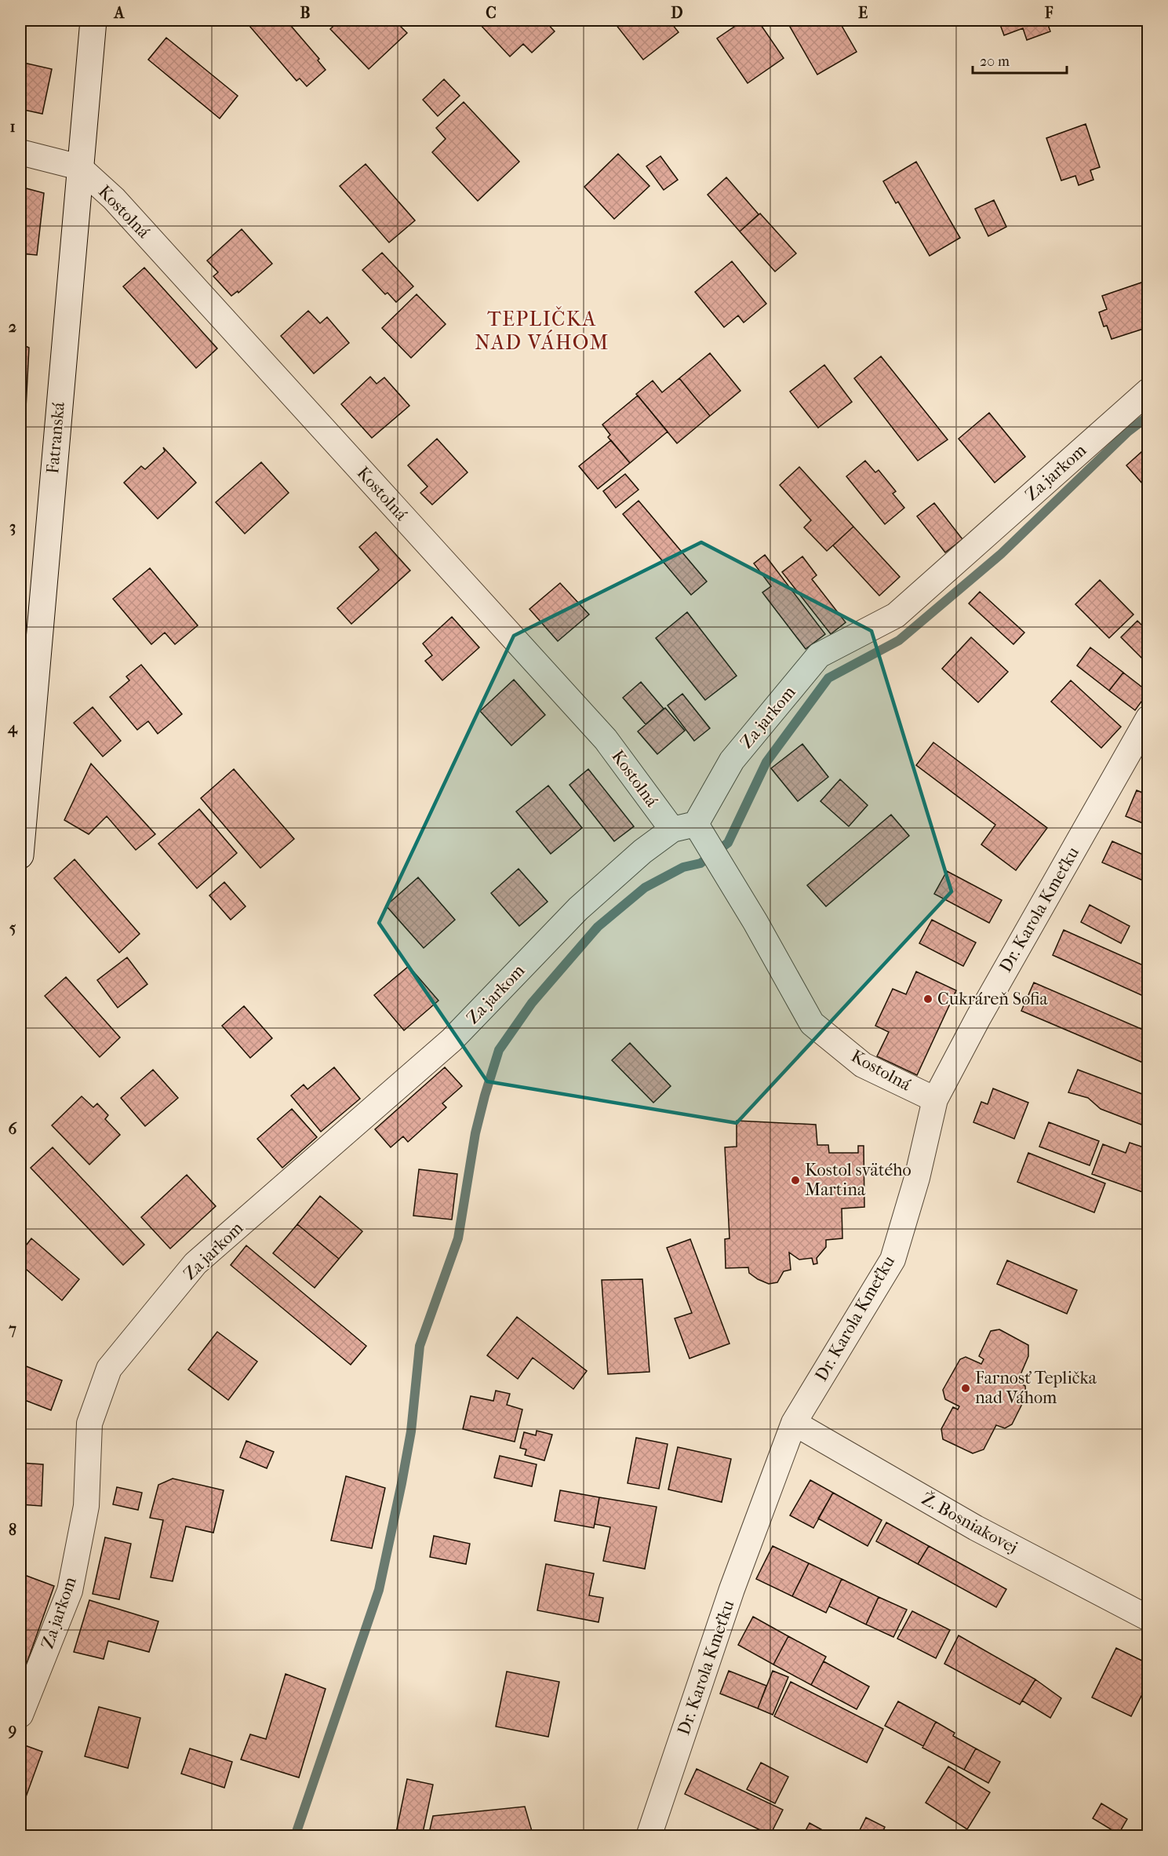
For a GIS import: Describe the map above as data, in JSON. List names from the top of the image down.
{
  "streets": {
    "main road": ["Fatranská"],
    "street": [
      "Kostolná",
      "Za jarkom",
      "Dr. Karola Kmeťku",
      "Ž. Bosniakovej"
    ]
  },
  "crossings": [
    ["Kostolná", "Fatranská"],
    ["Kostolná", "Za jarkom"],
    ["Kostolná", "Dr. Karola Kmeťku"],
    ["Dr. Karola Kmeťku", "Ž. Bosniakovej"]
  ],
  "districts": ["TEPLIČKA NAD VÁHOM"],
  "places": ["Cukráreň Sofia", "Kostol svätého Martina", "Farnosť Teplička nad Váhom"],
  "scale_bar": "20 m",
  "grid": {
    "columns": [
      "A",
      "B",
      "C",
      "D",
      "E",
      "F"
    ],
    "rows": [
      "1",
      "2",
      "3",
      "4",
      "5",
      "6",
      "7",
      "8",
      "9"
    ]
  }
}
